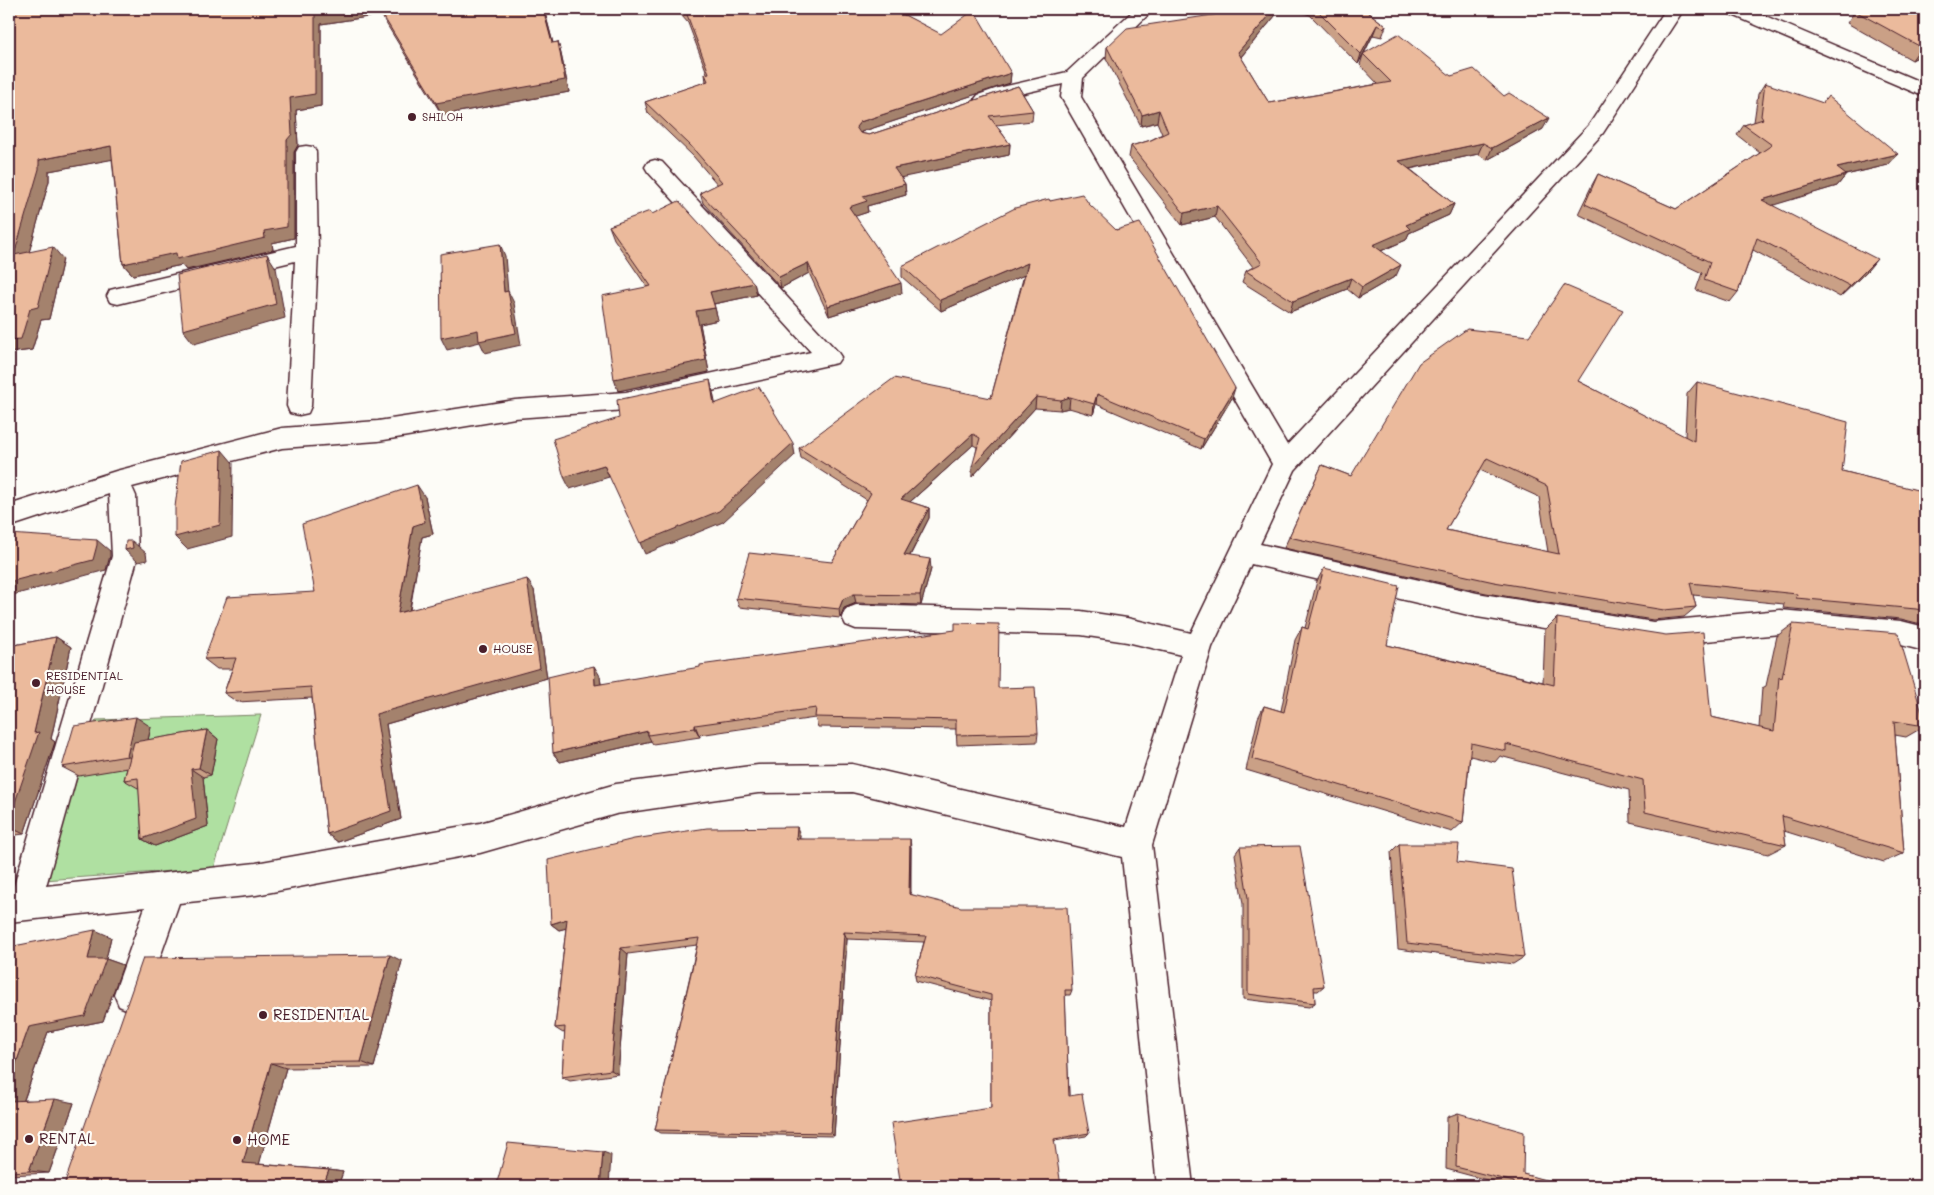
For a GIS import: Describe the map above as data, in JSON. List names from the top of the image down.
{
  "places": [
    "SHILOH",
    "HOUSE",
    "RESIDENTIAL HOUSE",
    "RESIDENTIAL",
    "RENTAL",
    "HOME"
  ]
}
